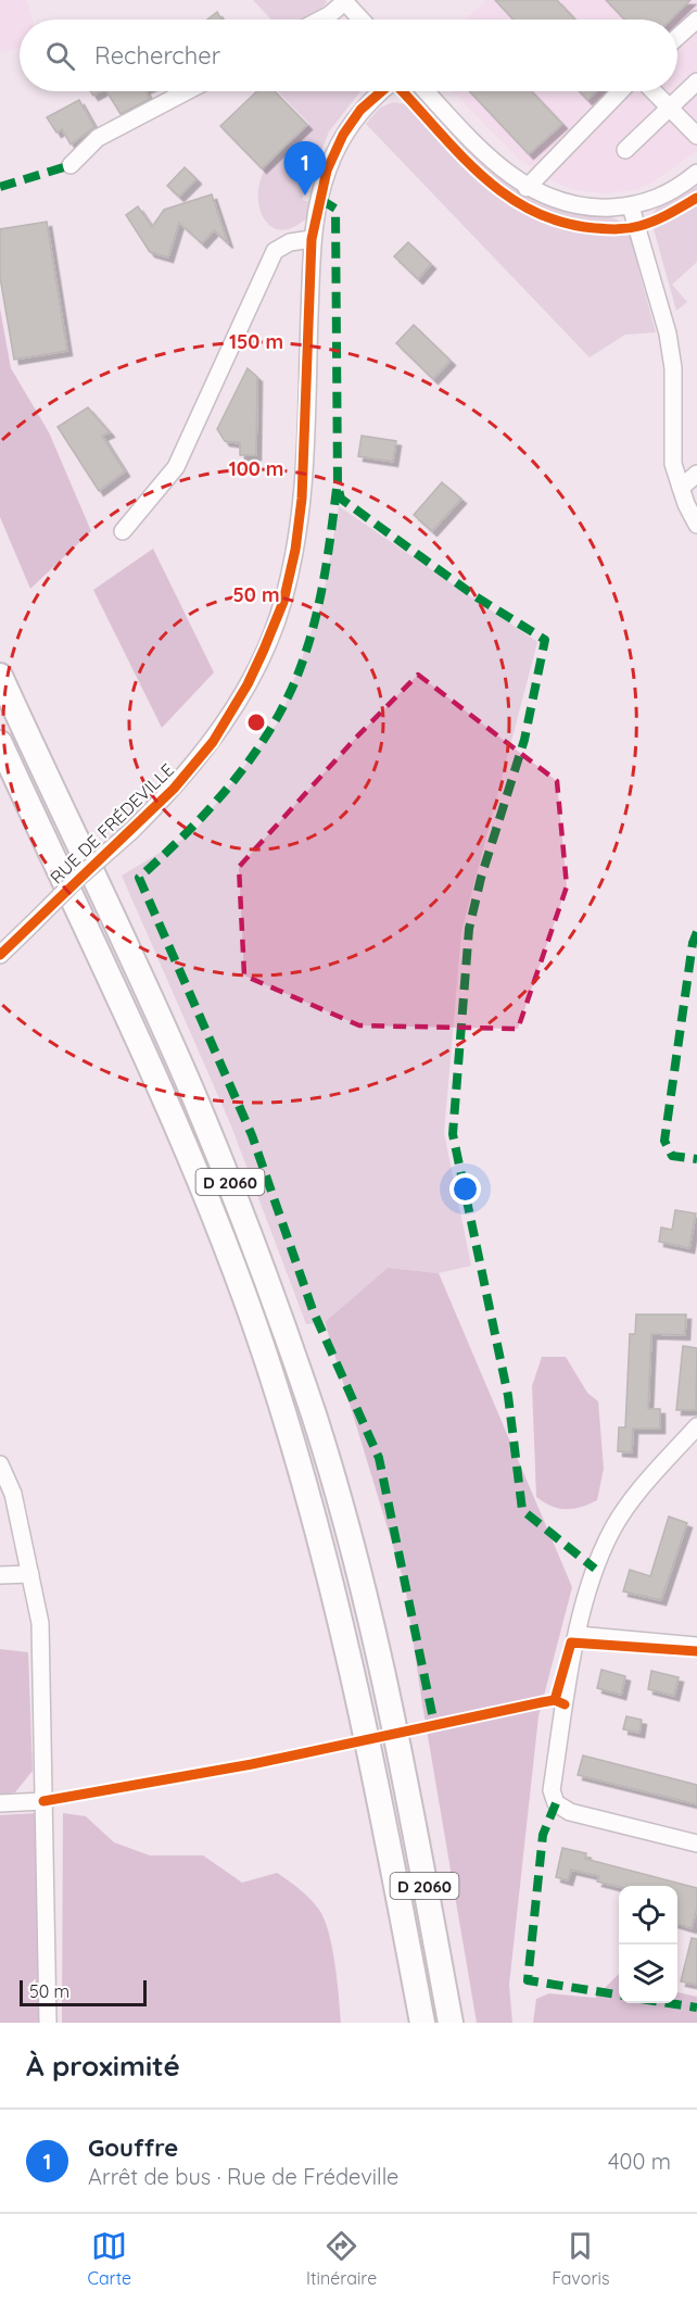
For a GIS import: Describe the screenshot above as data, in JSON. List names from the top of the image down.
{
  "streets": {
    "highway": ["D 2060"],
    "street": ["RUE DE FRÉDEVILLE"]
  },
  "scale_bar": "50 m",
  "page": {
    "search": "Rechercher",
    "pins": "1",
    "scale": "50 m",
    "heading": "À proximité",
    "list": [
      {
        "mark": "1",
        "name": "Gouffre",
        "note": "Arrêt de bus · Rue de Frédeville",
        "value": "400 m"
      }
    ],
    "nav": ["Carte", "Itinéraire", "Favoris"]
  },
  "rings": ["150 m", "100 m", "50 m"]
}
